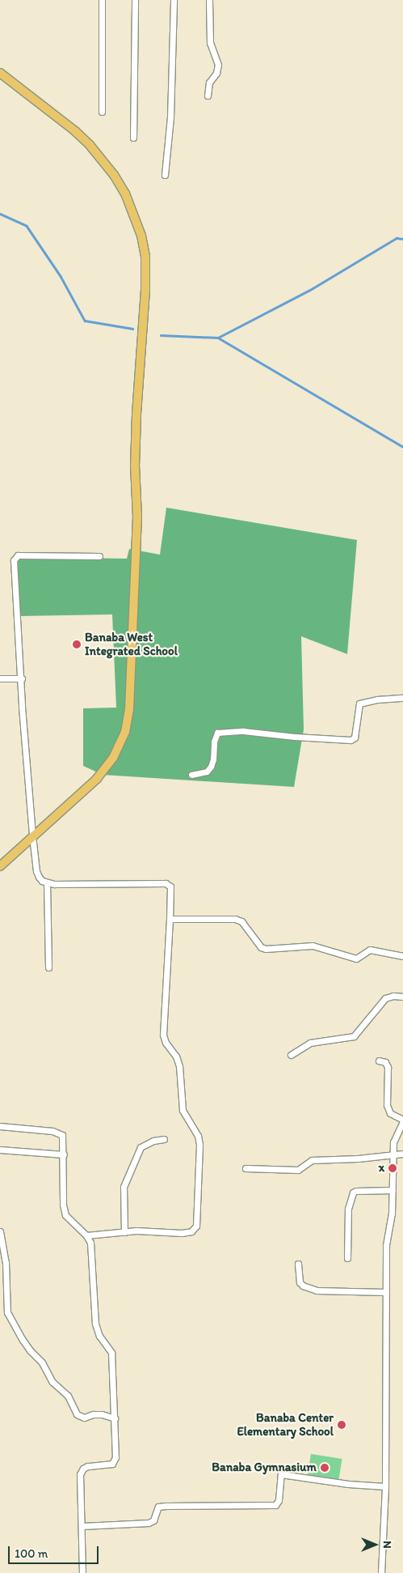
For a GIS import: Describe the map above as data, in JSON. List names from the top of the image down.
{
  "places": [
    "Banaba West Integrated School",
    "x",
    "Banaba Center Elementary School",
    "Banaba Gymnasium"
  ],
  "scale_bar": "100 m",
  "north": "right"
}
